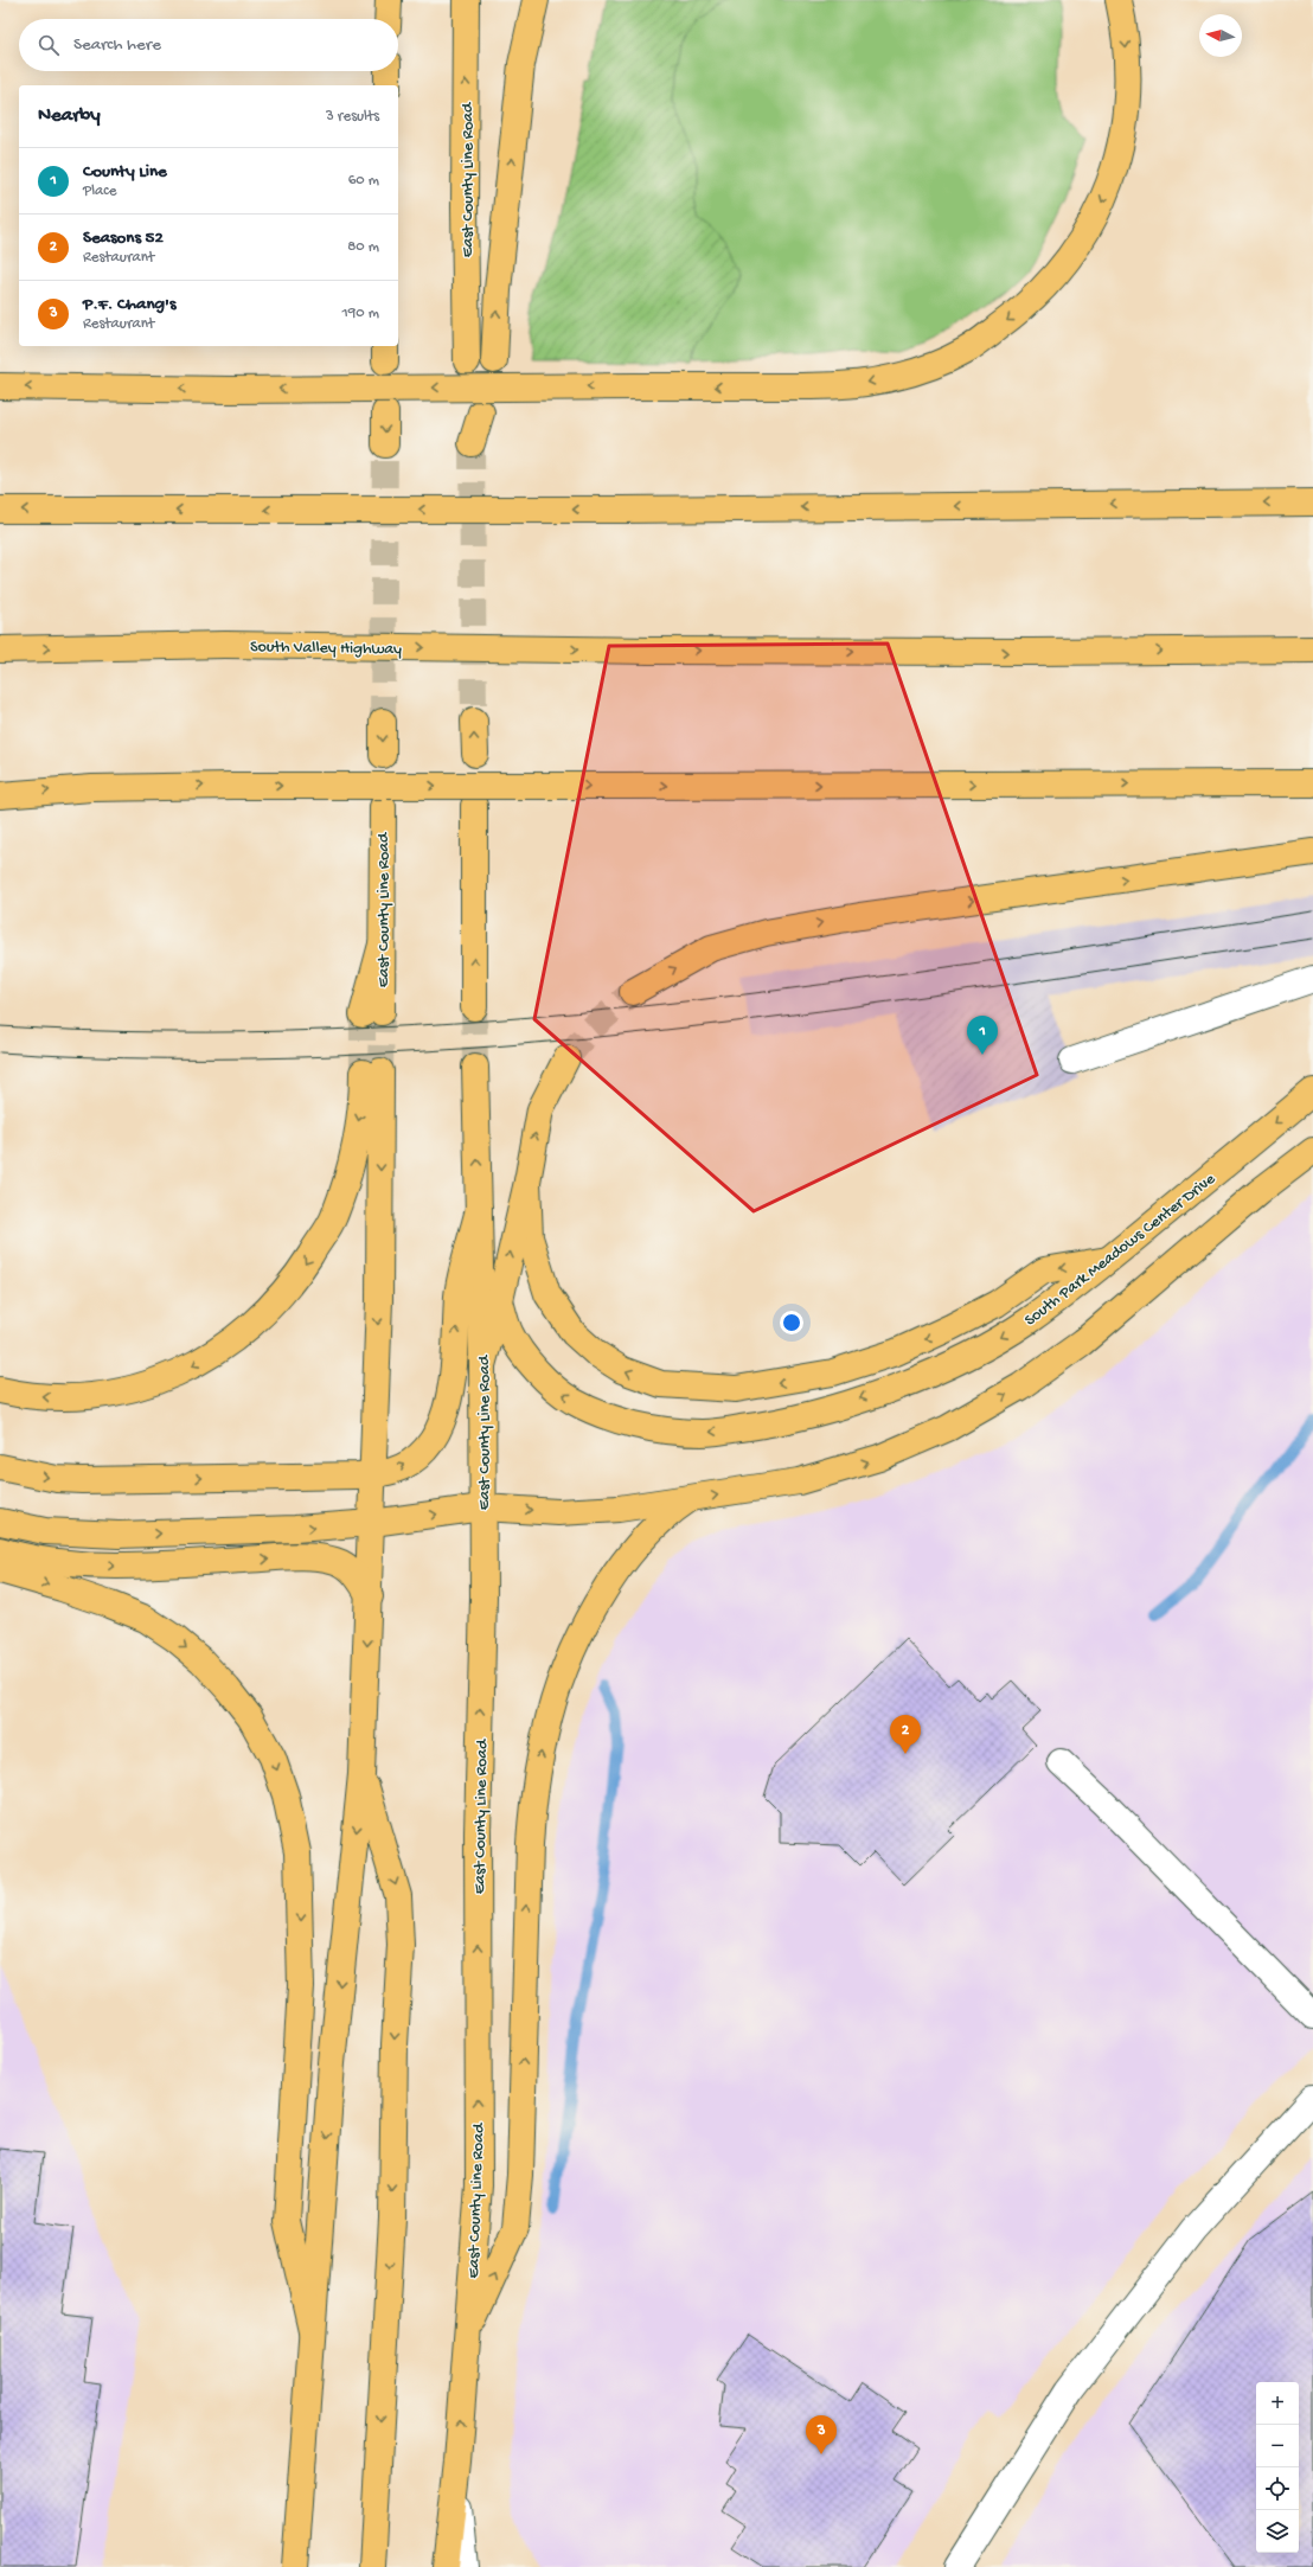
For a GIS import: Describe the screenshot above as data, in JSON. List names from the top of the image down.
{
  "streets": {
    "main road": ["East County Line Road", "South Valley Highway", "South Park Meadows Center Drive"]
  },
  "crossings": [
    ["East County Line Road", "South Park Meadows Center Drive"]
  ],
  "north": "left",
  "page": {
    "search": "Search here",
    "heading": ["Nearby", "3 results"],
    "list": [
      {
        "mark": "1",
        "name": "County Line",
        "note": "Place",
        "value": "60 m"
      },
      {
        "mark": "2",
        "name": "Seasons 52",
        "note": "Restaurant",
        "value": "80 m"
      },
      {
        "mark": "3",
        "name": "P.F. Chang's",
        "note": "Restaurant",
        "value": "190 m"
      }
    ],
    "pins": ["1", "2", "3"],
    "map_buttons": ["+", "−"]
  }
}
